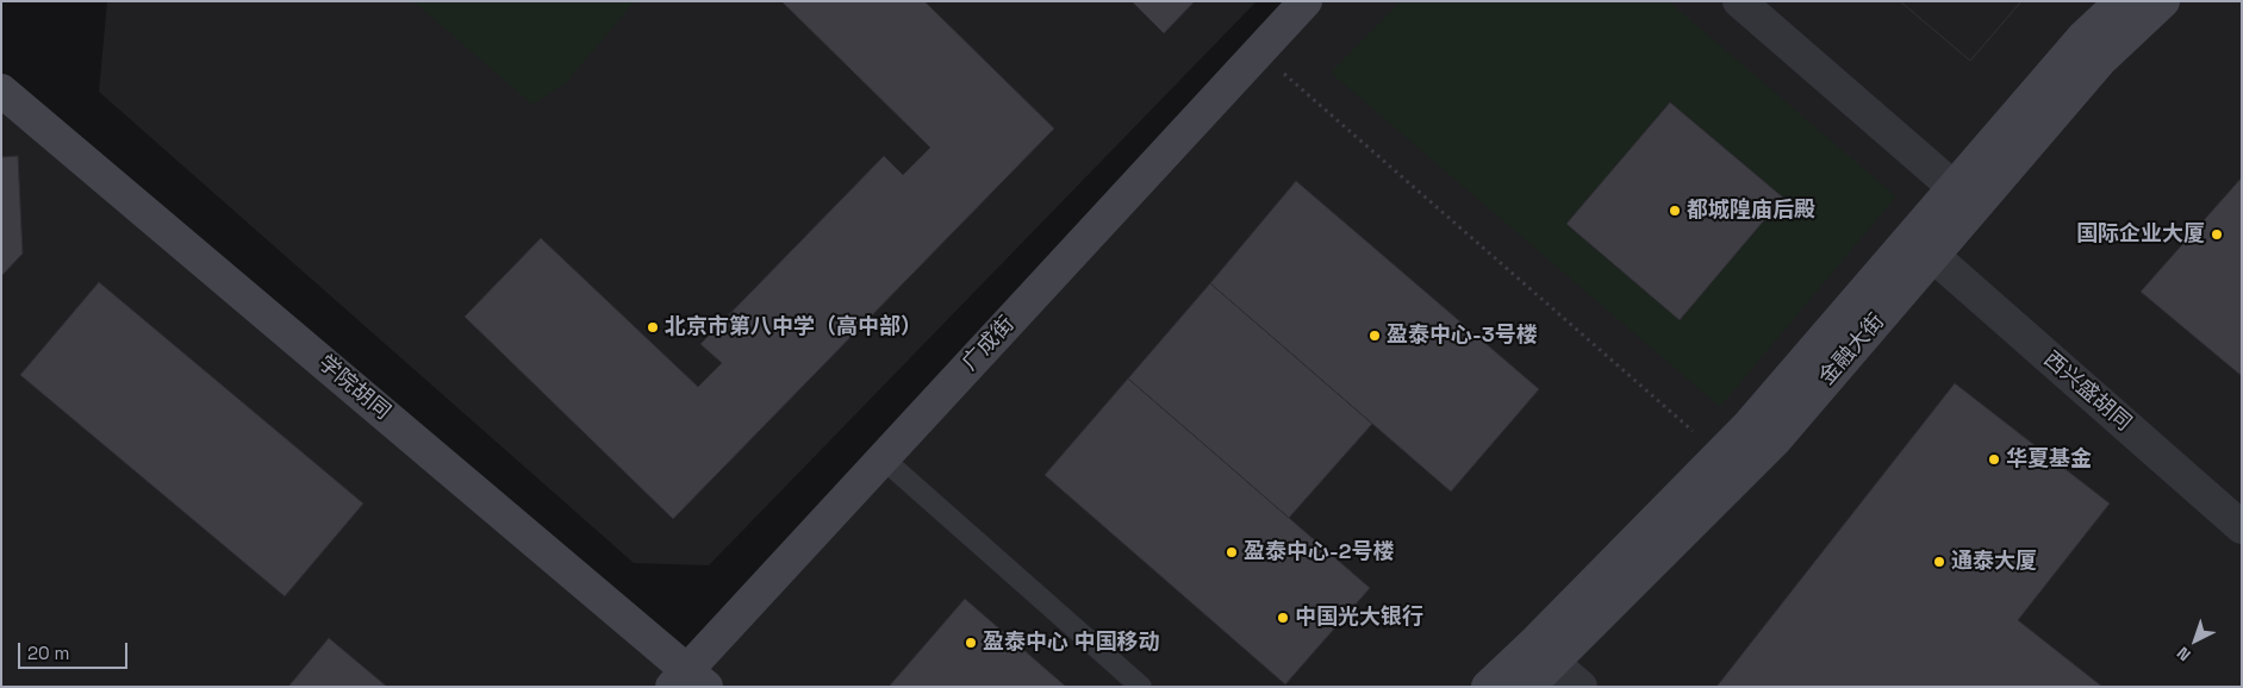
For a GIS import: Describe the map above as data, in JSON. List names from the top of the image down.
{
  "streets": {
    "main road": ["广成街", "金融大街", "学院胡同"],
    "street": ["西兴盛胡同"]
  },
  "crossings": [
    ["广成街", "学院胡同"],
    ["金融大街", "西兴盛胡同"]
  ],
  "places": [
    "都城隍庙后殿",
    "国际企业大厦",
    "北京市第八中学（高中部）",
    "盈泰中心-3号楼",
    "华夏基金",
    "盈泰中心-2号楼",
    "通泰大厦",
    "中国光大银行",
    "盈泰中心 中国移动"
  ],
  "scale_bar": "20 m",
  "north": "bottom left"
}
